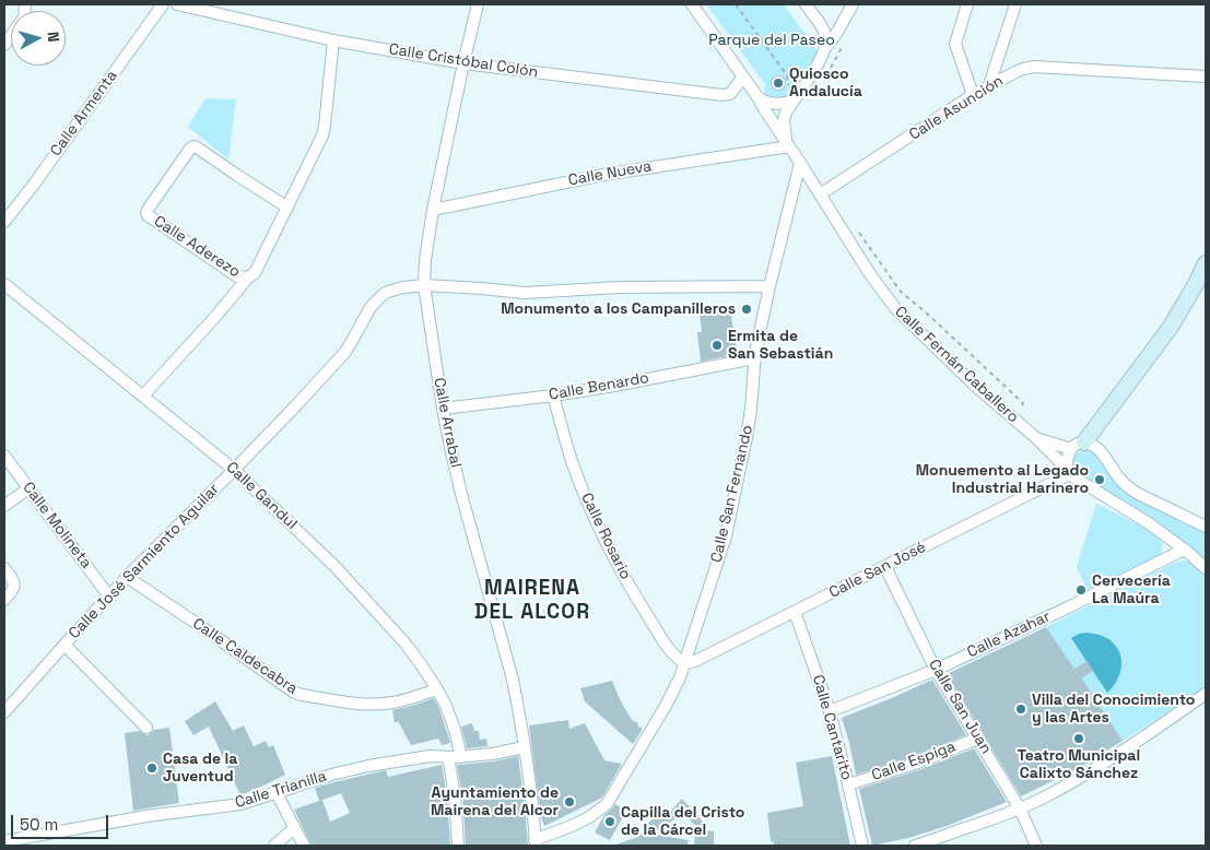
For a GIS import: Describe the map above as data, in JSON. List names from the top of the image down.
{
  "streets": {
    "street": [
      "Calle Cristóbal Colón",
      "Calle Asunción",
      "Calle Armenta",
      "Calle Nueva",
      "Calle Aderezo",
      "Calle Fernán Caballero",
      "Calle Benardo",
      "Calle Arrabal",
      "Calle San Fernando",
      "Calle Gandul",
      "Calle Molineta",
      "Calle Rosario",
      "Calle José Sarmiento Aguilar",
      "Calle San José",
      "Calle Azahar",
      "Calle Caldecabra",
      "Calle San Juan",
      "Calle Cantarito",
      "Calle Espiga",
      "Calle Trianilla"
    ]
  },
  "crossings": [
    ["Calle Cristóbal Colón", "Calle Fernán Caballero"],
    ["Calle Cristóbal Colón", "Calle Arrabal"],
    ["Calle Asunción", "Calle Fernán Caballero"],
    ["Calle Nueva", "Calle Fernán Caballero"],
    ["Calle Nueva", "Calle Arrabal"],
    ["Calle Fernán Caballero", "Calle San Fernando"],
    ["Calle Fernán Caballero", "Calle San José"],
    ["Calle Fernán Caballero", "Calle Azahar"],
    ["Calle Benardo", "Calle Arrabal"],
    ["Calle Benardo", "Calle San Fernando"],
    ["Calle Benardo", "Calle Rosario"],
    ["Calle Arrabal", "Calle San Fernando"],
    ["Calle Arrabal", "Calle José Sarmiento Aguilar"],
    ["Calle Arrabal", "Calle Trianilla"],
    ["Calle San Fernando", "Calle Rosario"],
    ["Calle San Fernando", "Calle José Sarmiento Aguilar"],
    ["Calle San Fernando", "Calle San José"],
    ["Calle Gandul", "Calle José Sarmiento Aguilar"],
    ["Calle Gandul", "Calle Caldecabra"],
    ["Calle Gandul", "Calle Trianilla"],
    ["Calle Molineta", "Calle José Sarmiento Aguilar"],
    ["Calle Rosario", "Calle San José"],
    ["Calle José Sarmiento Aguilar", "Calle Caldecabra"],
    ["Calle San José", "Calle San Juan"],
    ["Calle San José", "Calle Cantarito"],
    ["Calle Azahar", "Calle San Juan"],
    ["Calle Azahar", "Calle Cantarito"],
    ["Calle San Juan", "Calle Espiga"],
    ["Calle Cantarito", "Calle Espiga"]
  ],
  "districts": ["MAIRENA DEL ALCOR"],
  "parks": ["Parque del Paseo"],
  "places": [
    "Quiosco Andalucía",
    "Monumento a los Campanilleros",
    "Ermita de San Sebastián",
    "Monuemento al Legado Industrial Harinero",
    "Cervecería La Maúra",
    "Villa del Conocimiento y las Artes",
    "Teatro Municipal Calixto Sánchez",
    "Casa de la Juventud",
    "Ayuntamiento de Mairena del Alcor",
    "Capilla del Cristo de la Cárcel"
  ],
  "scale_bar": "50 m",
  "north": "right"
}
